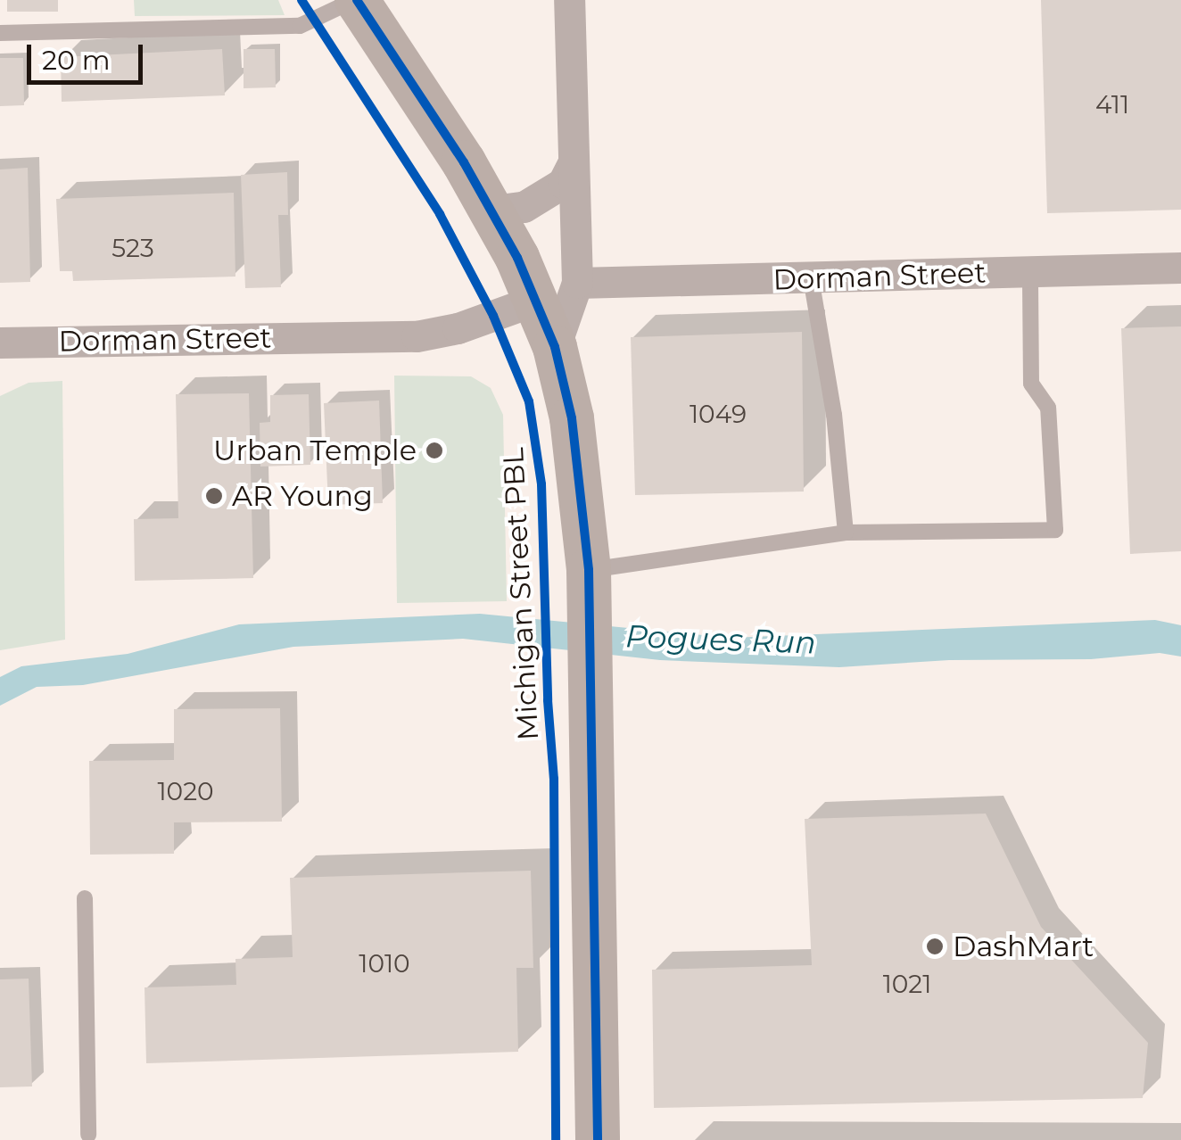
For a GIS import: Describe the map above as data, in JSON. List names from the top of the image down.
{
  "streets": {
    "street": ["Dorman Street"],
    "cycle path": ["Michigan Street PBL"]
  },
  "water": ["Pogues Run"],
  "places": ["Urban Temple", "AR Young", "DashMart"],
  "house_numbers": [
    "411",
    "523",
    "1049",
    "1020",
    "1010",
    "1021"
  ],
  "scale_bar": "20 m"
}
